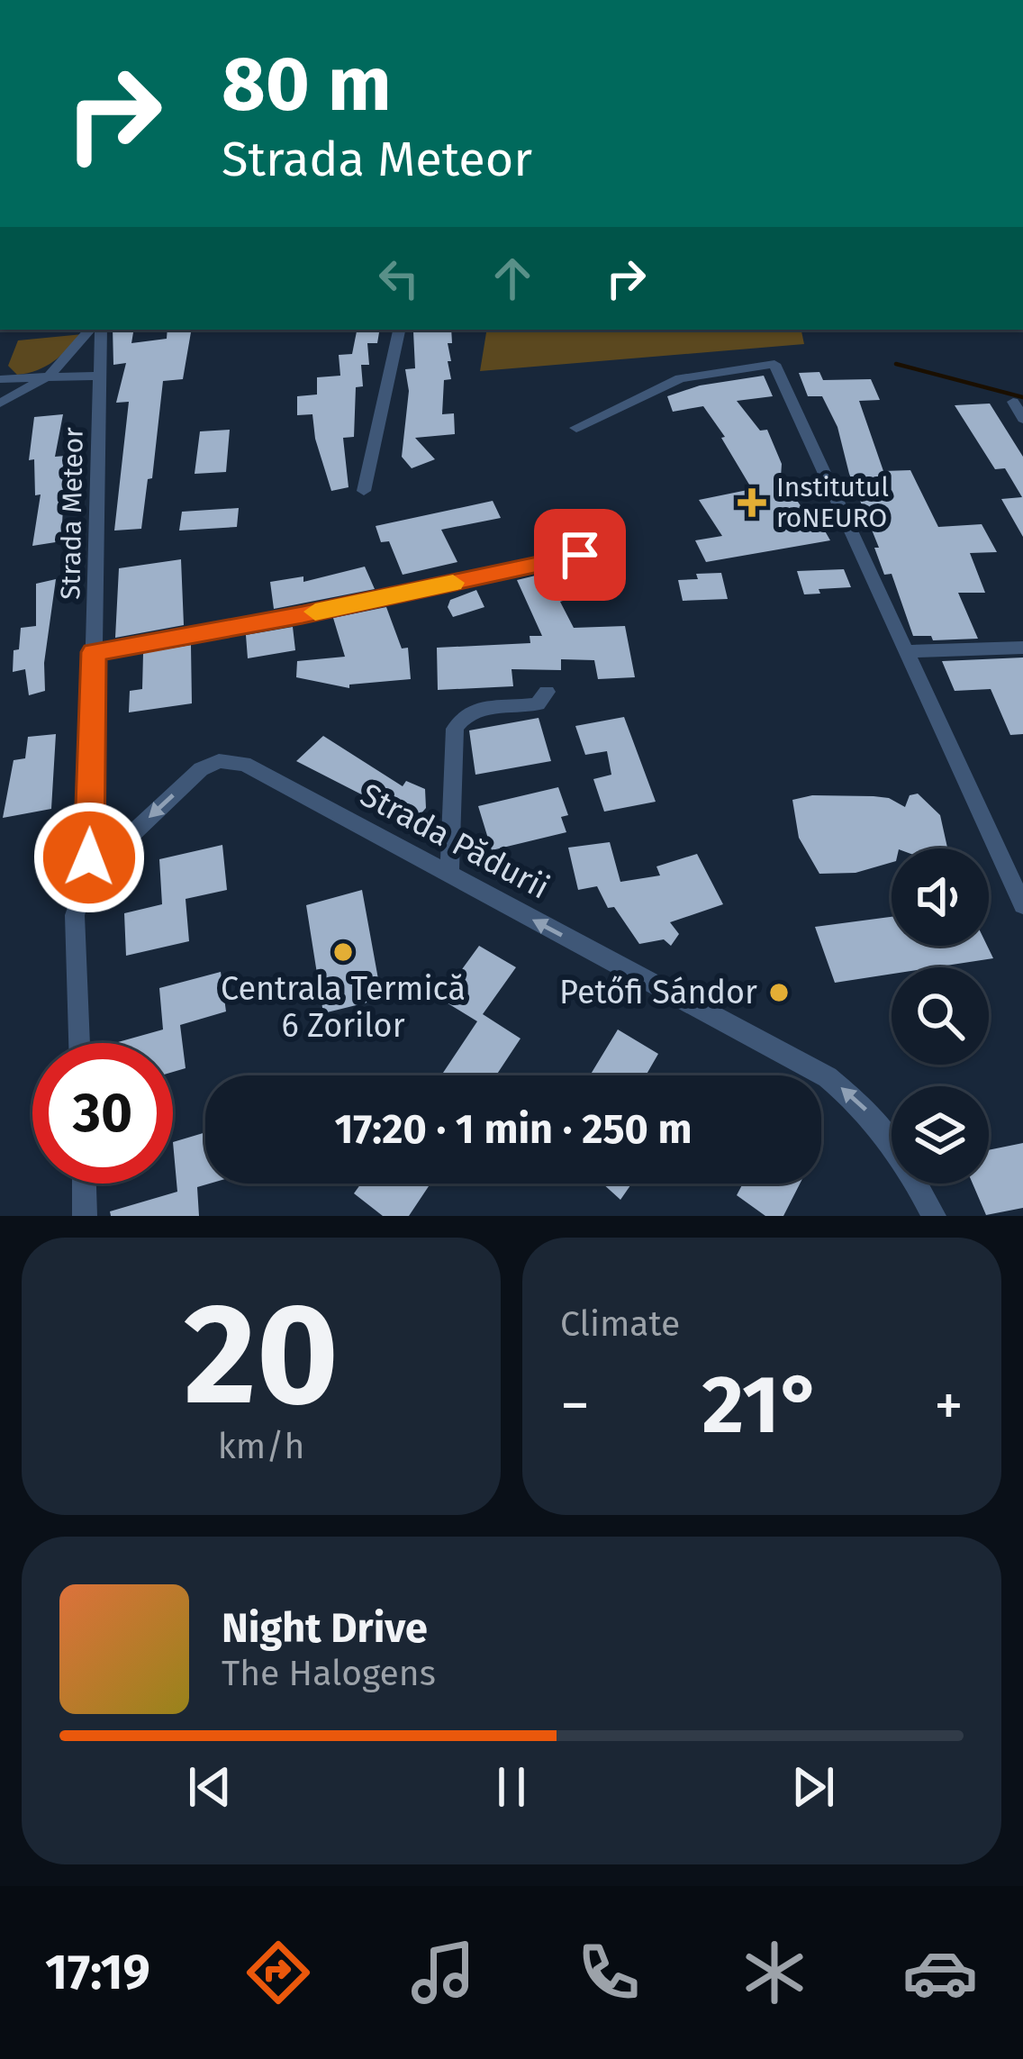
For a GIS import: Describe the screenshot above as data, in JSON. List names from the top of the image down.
{
  "streets": {
    "street": ["Strada Meteor", "Strada Pădurii"]
  },
  "crossings": [
    ["Strada Meteor", "Strada Pădurii"]
  ],
  "one_way": ["Strada Pădurii"],
  "places": {
    "health": ["Institutul roNEURO"],
    "other": ["Centrala Termică 6 Zorilor", "Petőfi Sándor"]
  },
  "page": {
    "turn": ["80 m", "Strada Meteor"],
    "limit": "30",
    "trip": "17:20 · 1 min · 250 m",
    "tile": [
      ["20", "km/h"],
      "Climate"
    ],
    "heat": ["−", "21°", "+"],
    "song": ["Night Drive", "The Halogens"],
    "tabs": "17:19"
  }
}
